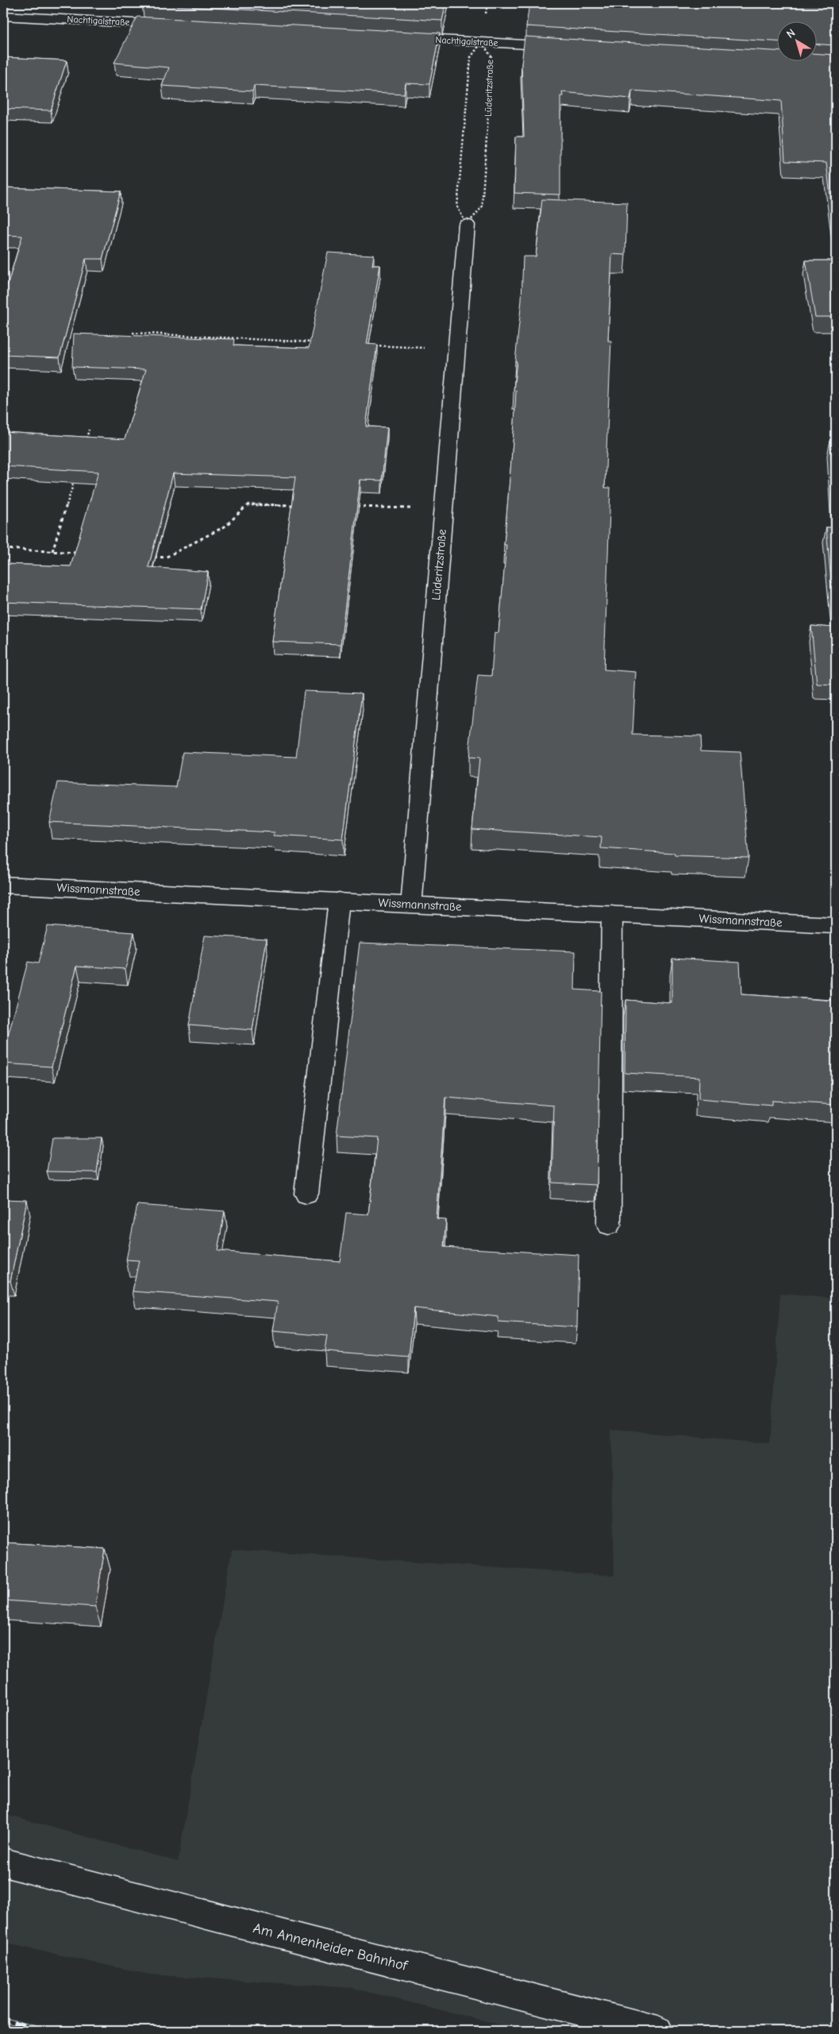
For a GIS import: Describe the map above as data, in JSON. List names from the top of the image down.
{
  "streets": {
    "street": [
      "Nachtigalstraße",
      "Lüderitzstraße",
      "Wissmannstraße",
      "Am Annenheider Bahnhof"
    ]
  },
  "crossings": [
    ["Nachtigalstraße", "Lüderitzstraße"],
    ["Lüderitzstraße", "Wissmannstraße"]
  ],
  "north": "top left"
}
